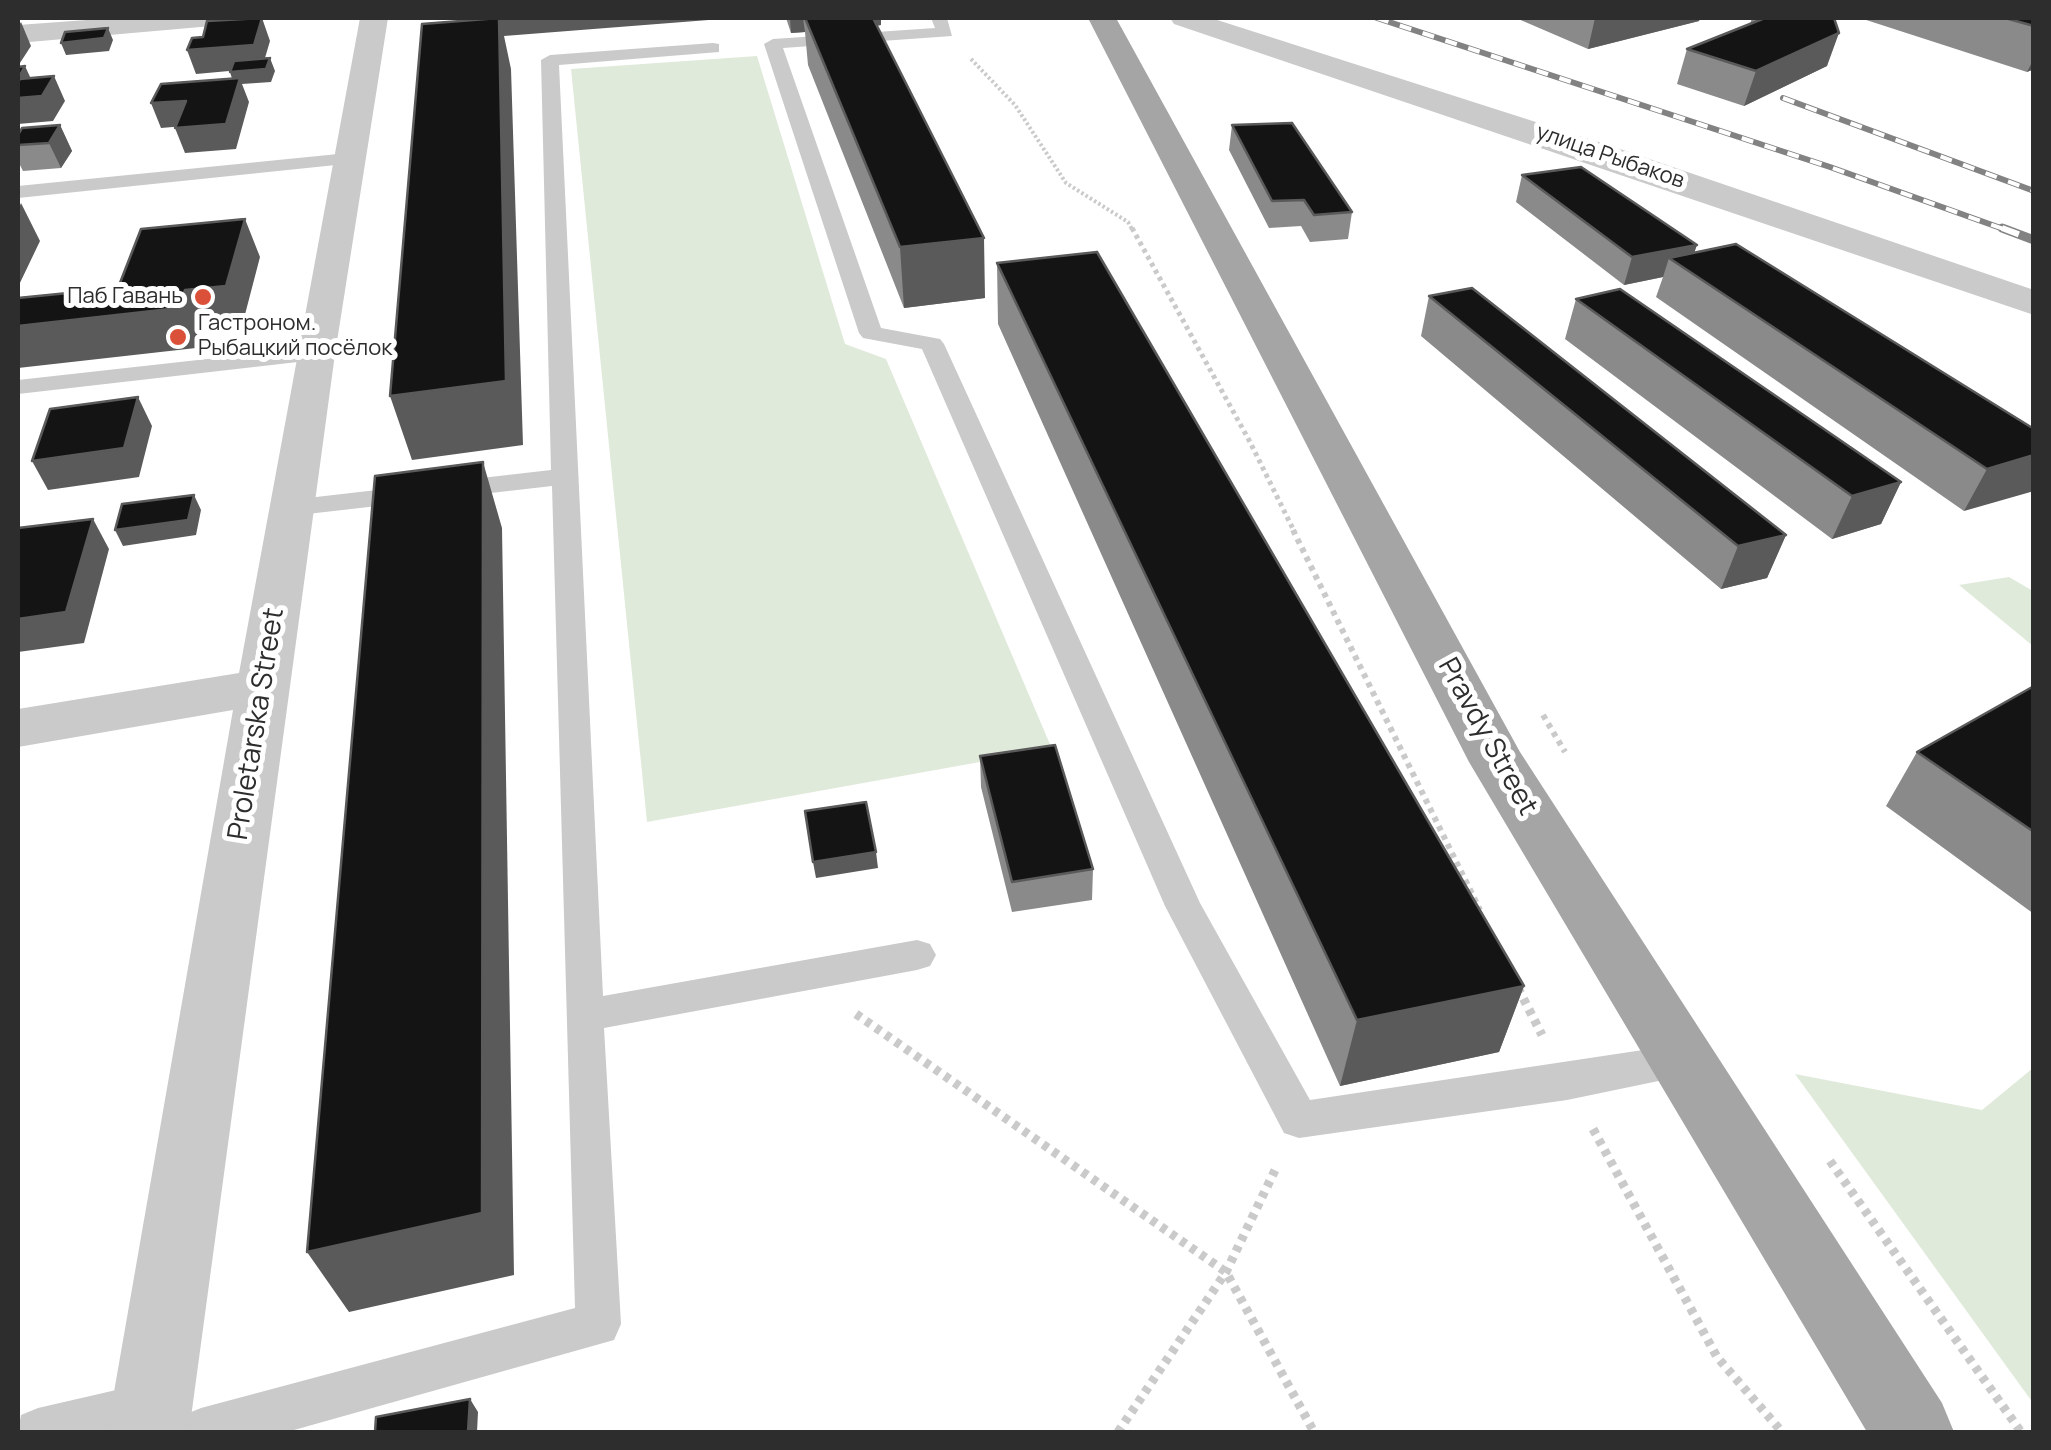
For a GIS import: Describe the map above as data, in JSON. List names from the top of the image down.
{
  "streets": {
    "main road": ["Pravdy Street"],
    "street": ["улица Рыбаков", "Proletarska Street"]
  },
  "places": ["Паб Гавань", "Гастроном. Рыбацкий посёлок"]
}
